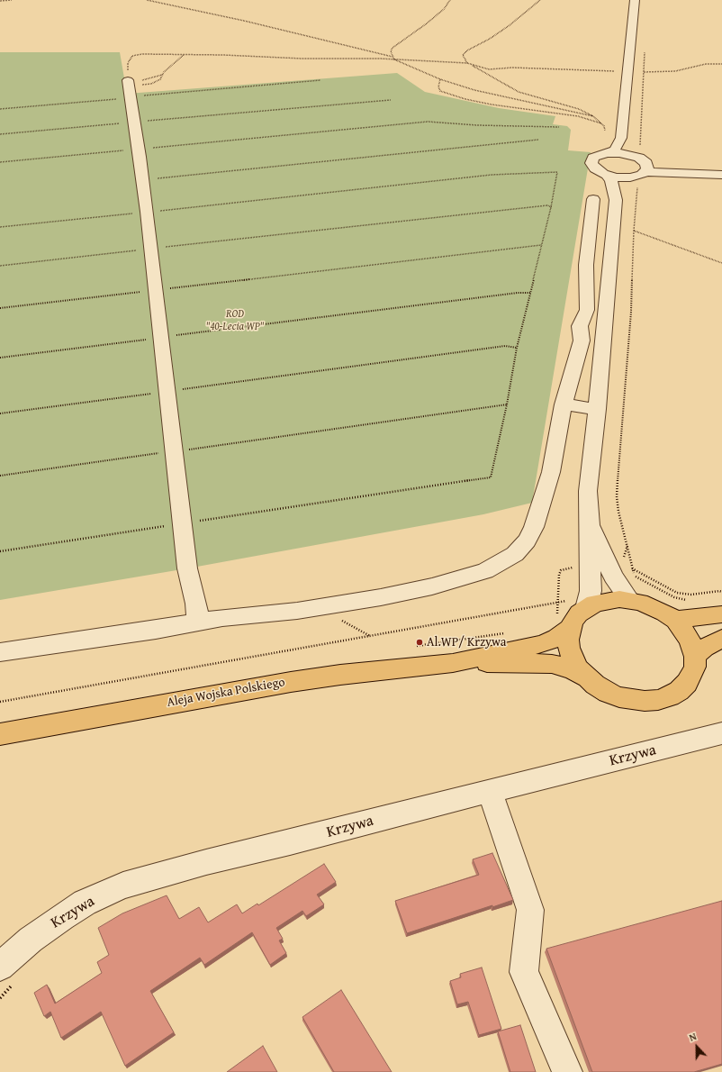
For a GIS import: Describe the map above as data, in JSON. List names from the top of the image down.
{
  "streets": {
    "main road": ["Aleja Wojska Polskiego"],
    "street": ["Krzywa"]
  },
  "parks": ["ROD \"40-Lecia WP\""],
  "places": ["Al.WP/ Krzywa"],
  "north": "top"
}
